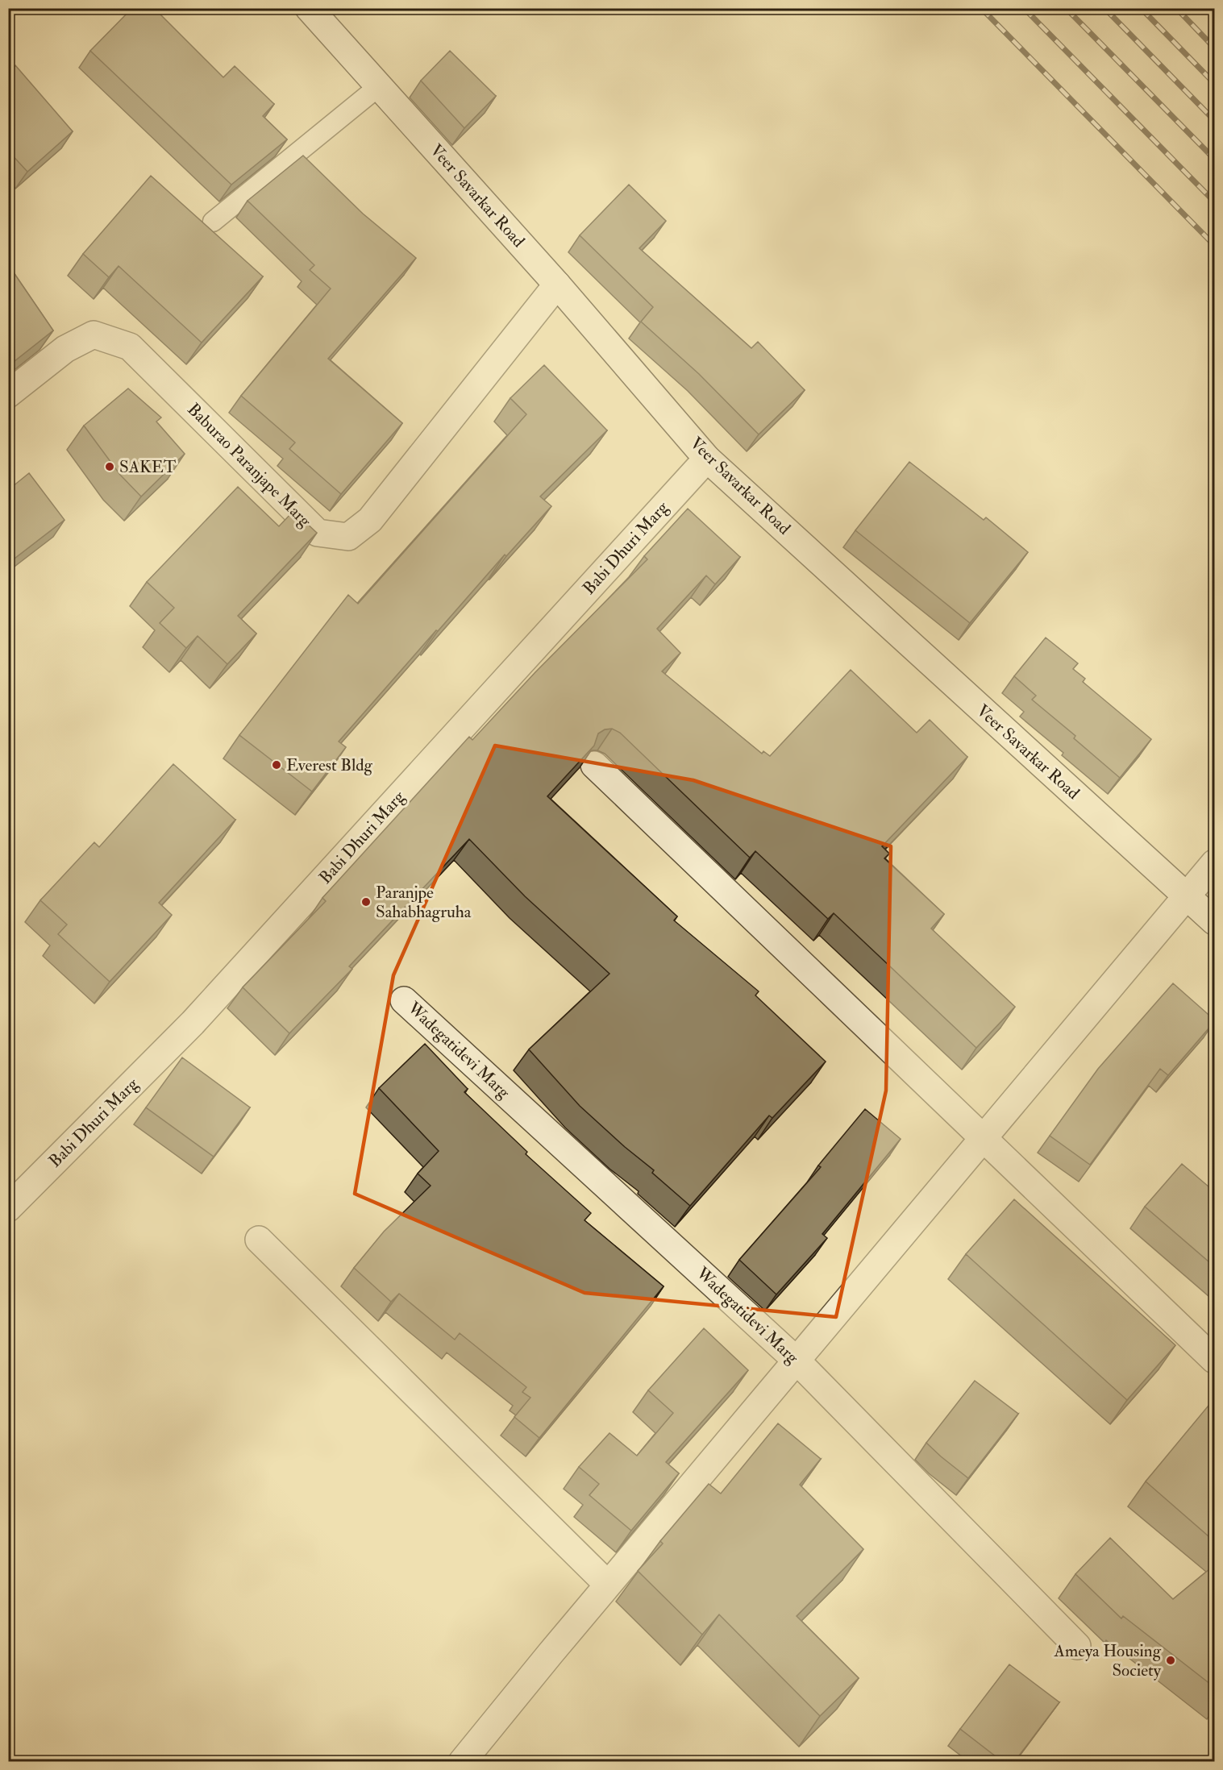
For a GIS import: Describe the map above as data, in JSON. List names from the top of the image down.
{
  "streets": {
    "street": [
      "Veer Savarkar Road",
      "Baburao Paranjape Marg",
      "Babi Dhuri Marg",
      "Wadegatidevi Marg"
    ]
  },
  "crossings": [
    ["Veer Savarkar Road", "Baburao Paranjape Marg"],
    ["Veer Savarkar Road", "Babi Dhuri Marg"]
  ],
  "places": [
    "SAKET",
    "Everest Bldg",
    "Paranjpe Sahabhagruha",
    "Ameya Housing Society"
  ]
}
